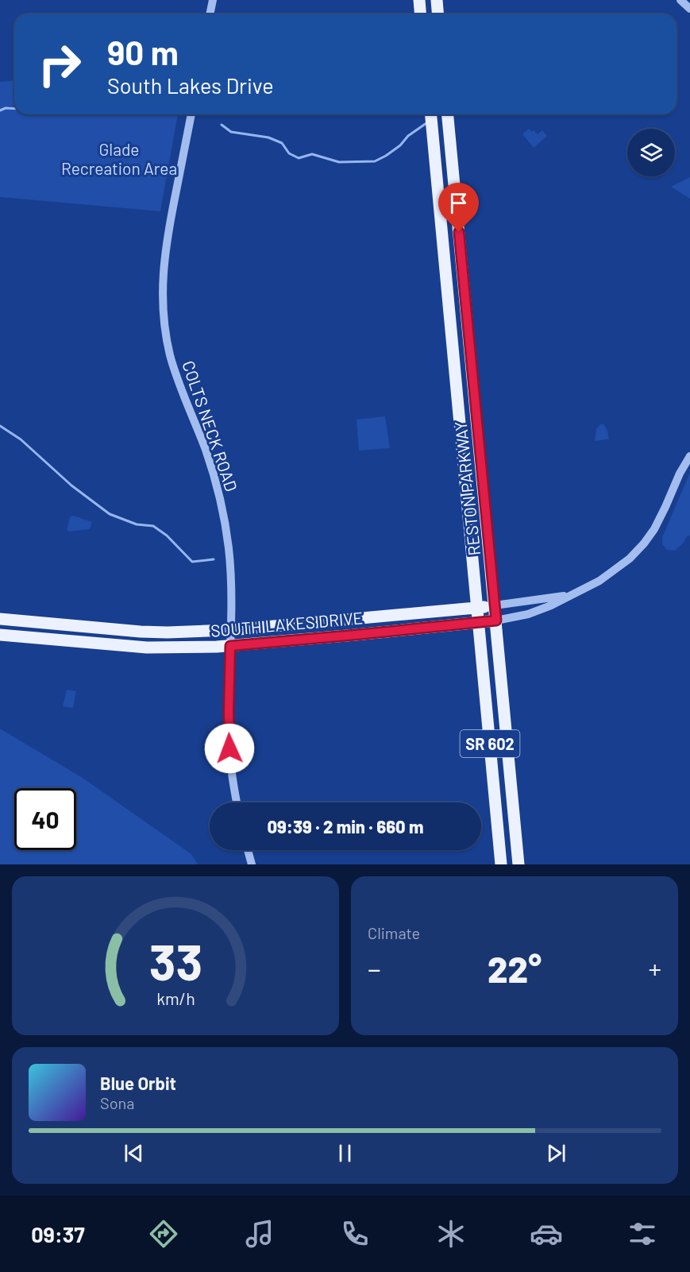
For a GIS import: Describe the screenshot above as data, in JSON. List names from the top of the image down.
{
  "streets": {
    "main road": ["RESTON PARKWAY", "SOUTH LAKES DRIVE", "SR 602"],
    "street": ["COLTS NECK ROAD"]
  },
  "crossings": [
    ["COLTS NECK ROAD", "SOUTH LAKES DRIVE"],
    ["RESTON PARKWAY", "SOUTH LAKES DRIVE"]
  ],
  "parks": ["Glade Recreation Area"],
  "page": {
    "turn": ["90 m", "South Lakes Drive"],
    "limit": "40",
    "trip": "09:39 · 2 min · 660 m",
    "tile": "Climate",
    "heat": ["−", "22°", "+"],
    "song": ["Blue Orbit", "Sona"],
    "tabs": "09:37",
    "gauge": ["33", "km/h"]
  }
}
